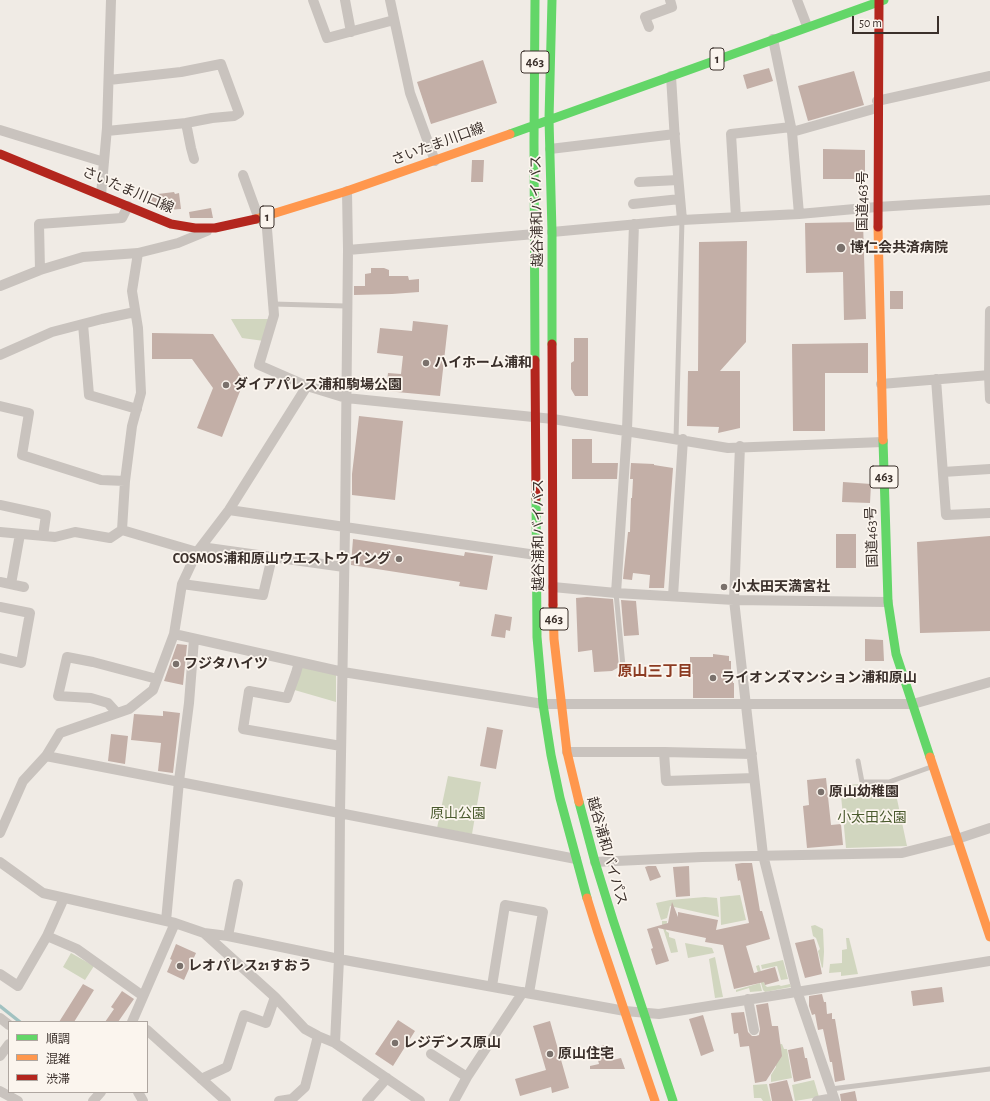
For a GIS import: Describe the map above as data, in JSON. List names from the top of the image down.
{
  "streets": {
    "main road": [
      "1",
      "463",
      "さいたま川口線",
      "国道463号",
      "越谷浦和バイパス"
    ]
  },
  "crossings": [
    ["さいたま川口線", "国道463号"],
    ["さいたま川口線", "越谷浦和バイパス"]
  ],
  "districts": ["原山三丁目"],
  "parks": ["原山公園", "小太田公園"],
  "places": [
    "博仁会共済病院",
    "ハイホーム浦和",
    "ダイアパレス浦和駒場公園",
    "COSMOS浦和原山ウエストウイング",
    "小太田天満宮社",
    "フジタハイツ",
    "ライオンズマンション浦和原山",
    "原山幼稚園",
    "レオパレス21すおう",
    "レジデンス原山",
    "原山住宅"
  ],
  "legend": ["順調", "混雑", "渋滞"],
  "scale_bar": "50 m"
}
